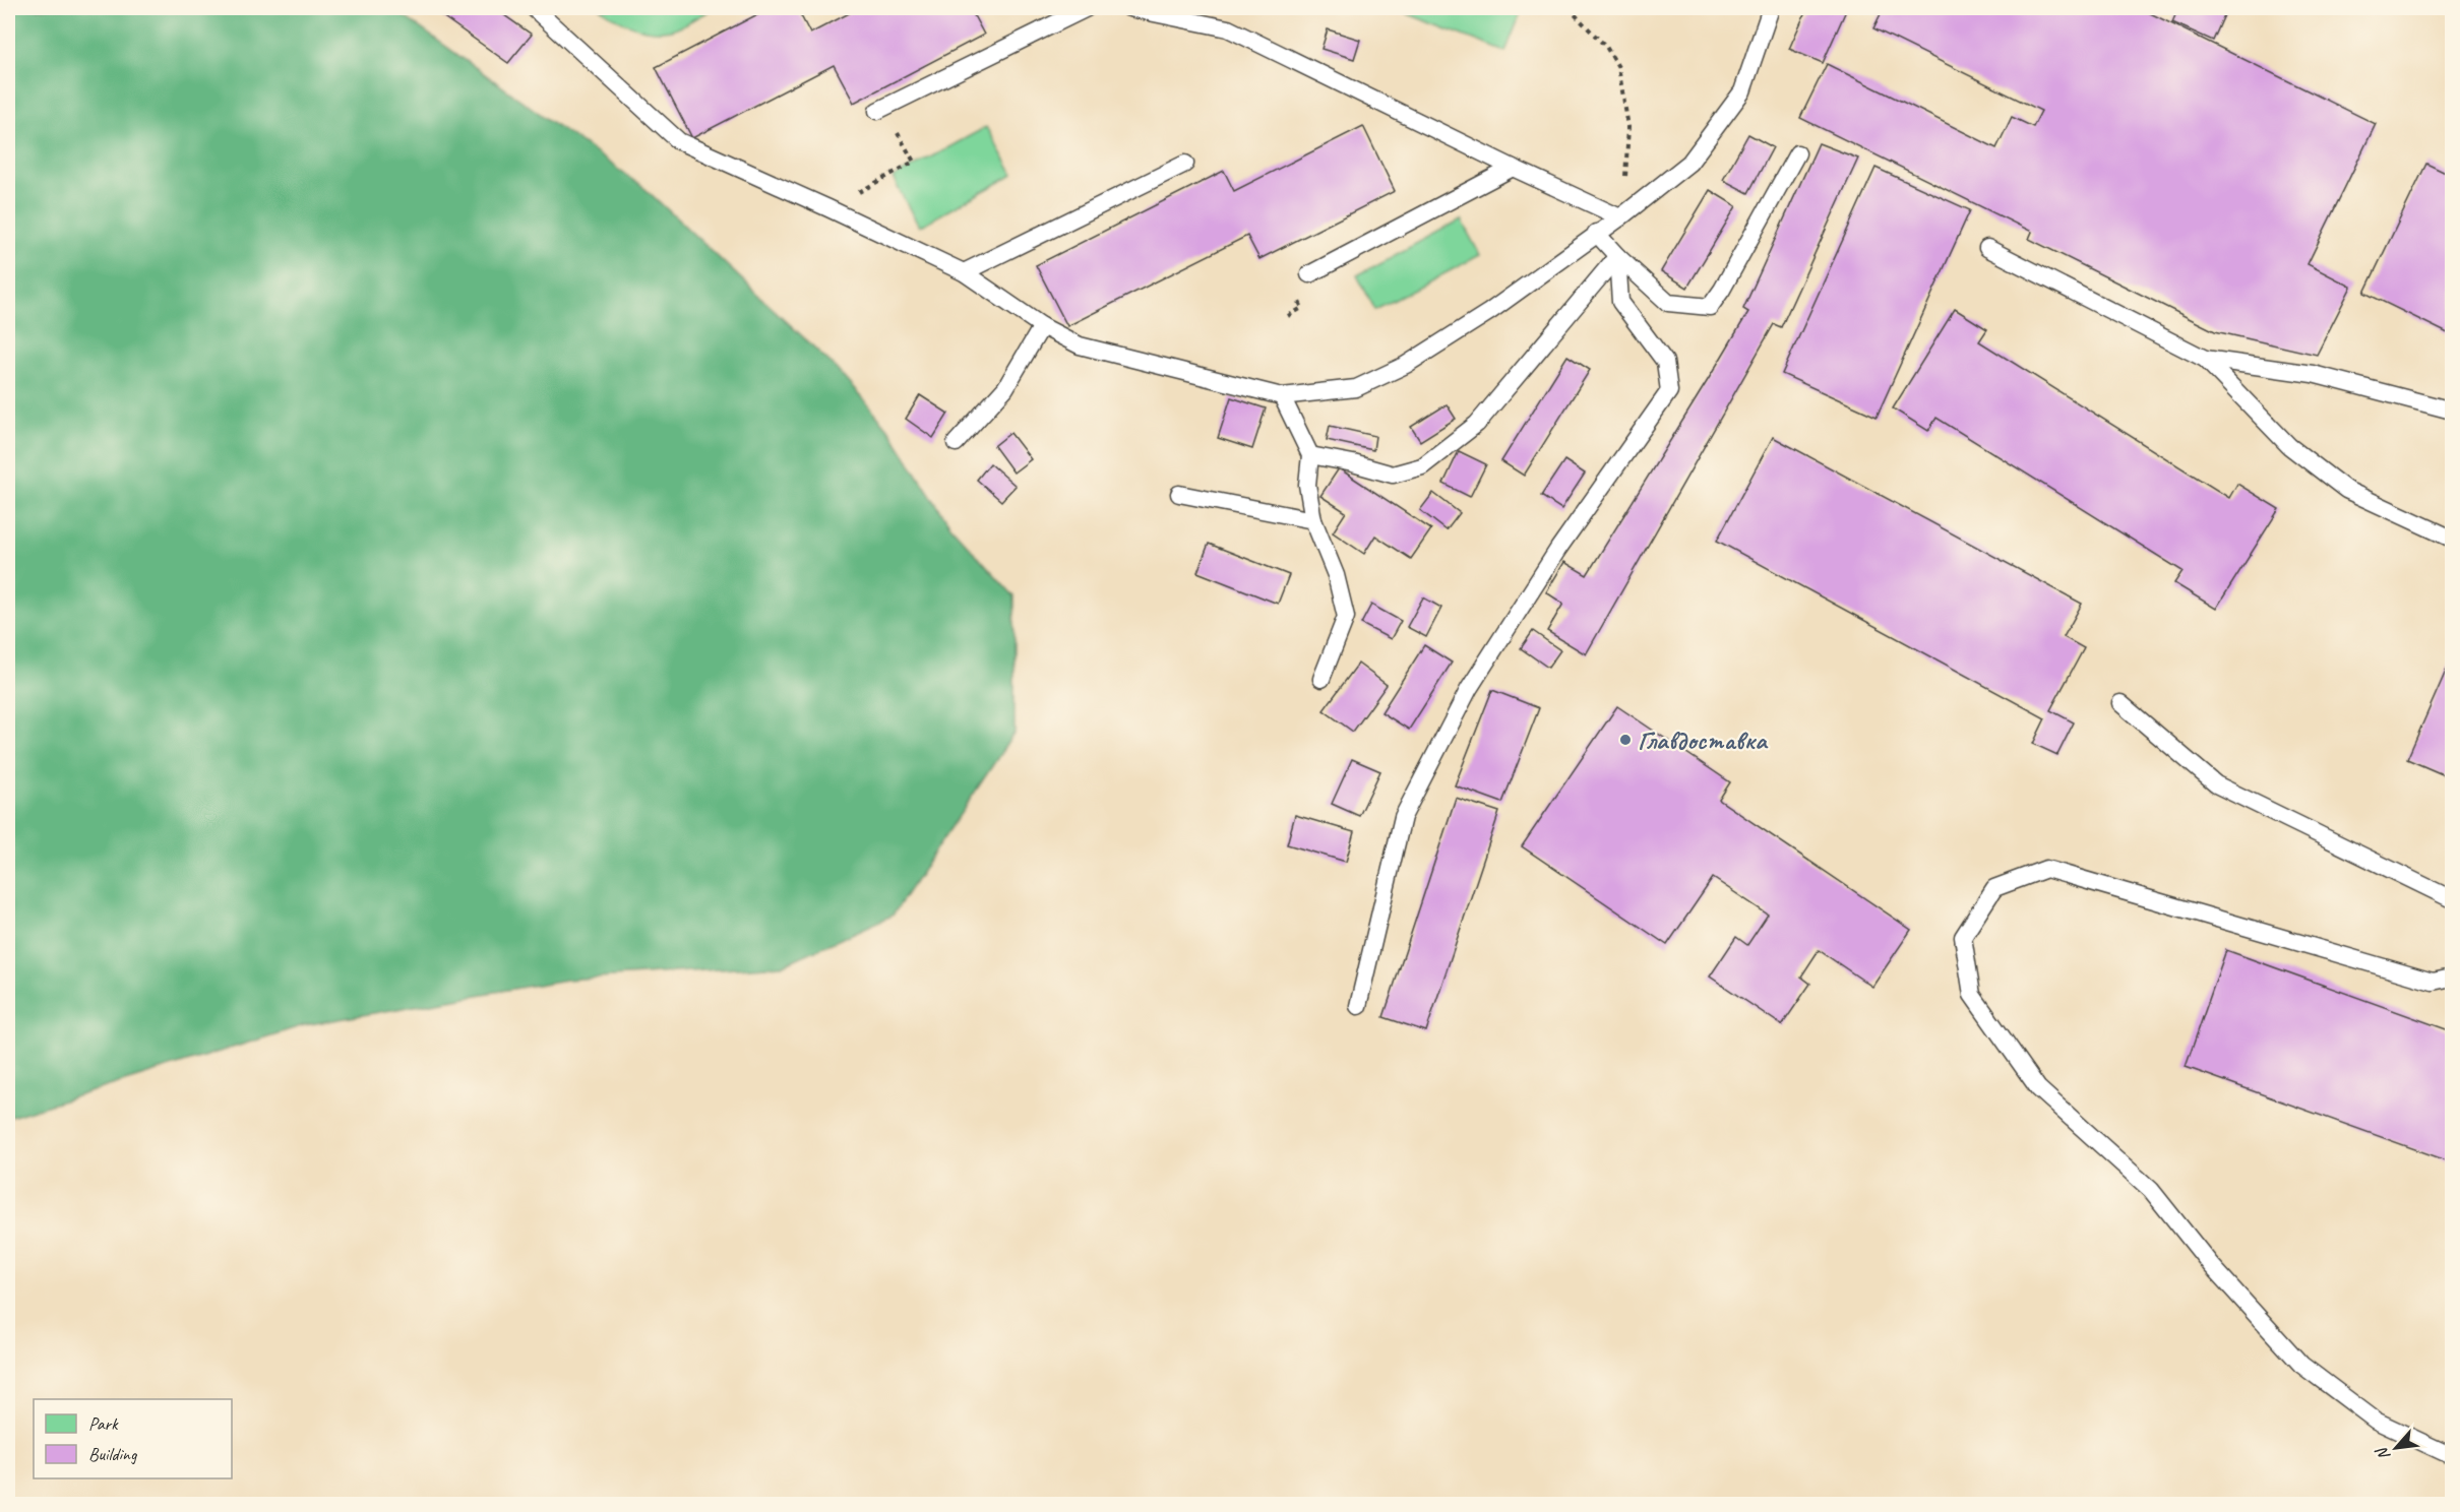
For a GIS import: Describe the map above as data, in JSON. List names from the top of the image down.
{
  "places": ["Главдоставка"],
  "legend": ["Park", "Building"],
  "north": "bottom left"
}
